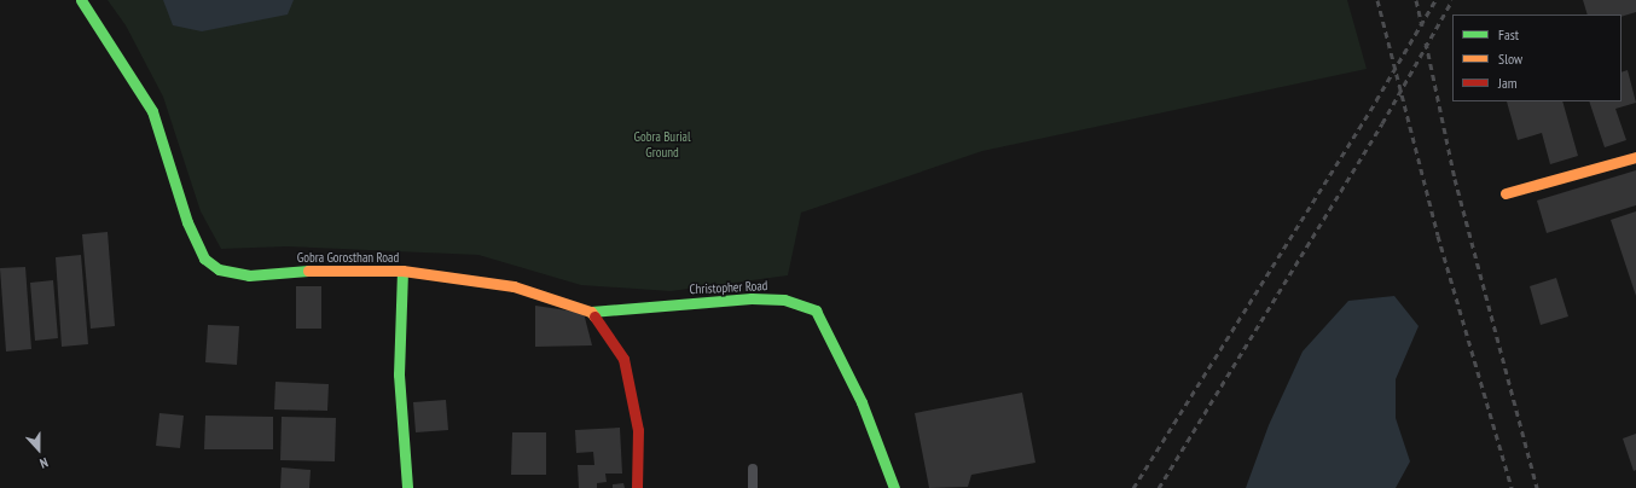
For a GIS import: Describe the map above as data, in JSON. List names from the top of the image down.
{
  "streets": {
    "street": ["Gobra Gorosthan Road", "Christopher Road"]
  },
  "crossings": [
    ["Gobra Gorosthan Road", "Christopher Road"]
  ],
  "parks": ["Gobra Burial Ground"],
  "legend": ["Fast", "Slow", "Jam"],
  "north": "bottom"
}
